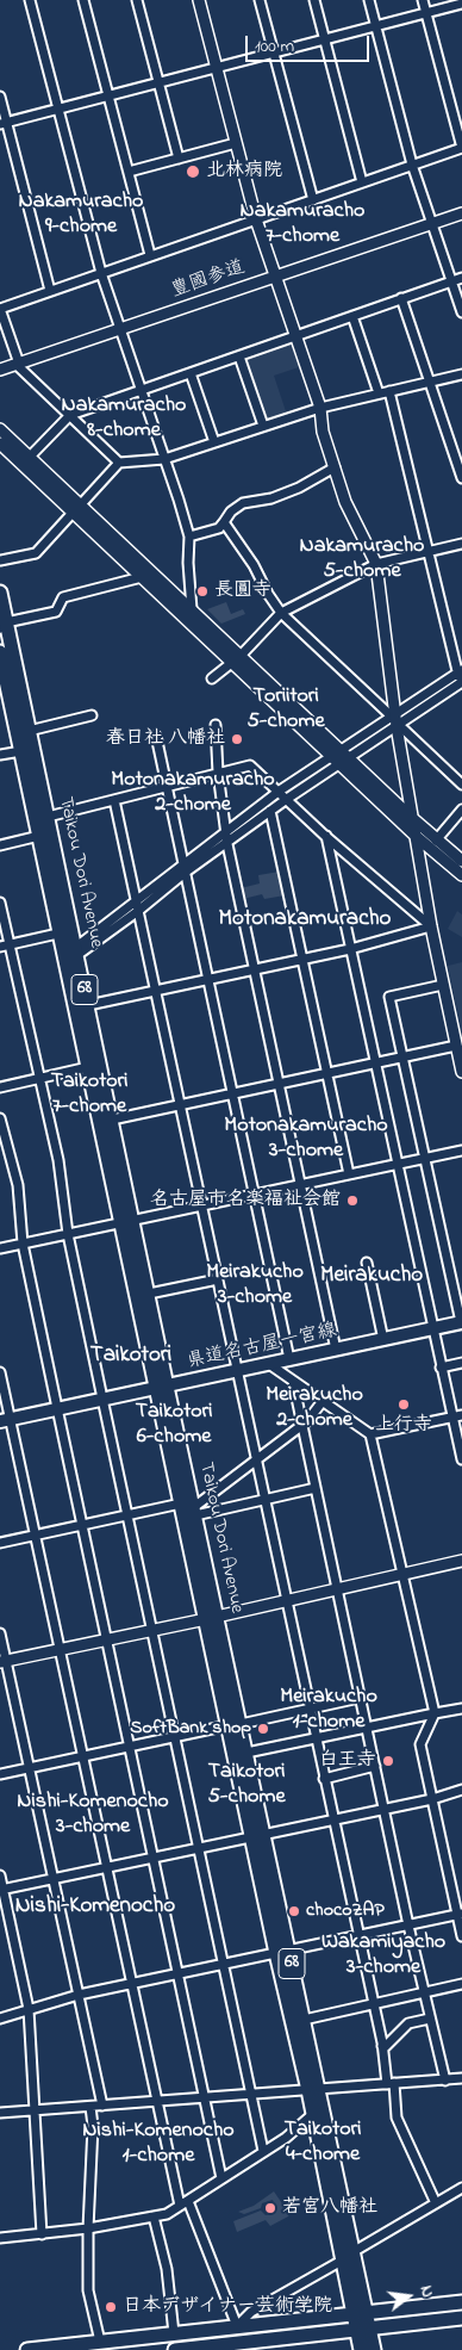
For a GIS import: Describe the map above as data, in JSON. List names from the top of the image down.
{
  "streets": {
    "main road": ["Taikou Dori Avenue", "68", "県道名古屋一宮線"],
    "street": ["豊國参道"]
  },
  "crossings": [
    ["Taikou Dori Avenue", "県道名古屋一宮線"]
  ],
  "districts": [
    "Nakamuracho 9-chome",
    "Nakamuracho 7-chome",
    "Nakamuracho 8-chome",
    "Nakamuracho 5-chome",
    "Toriitori 5-chome",
    "Motonakamuracho 2-chome",
    "Motonakamuracho",
    "Taikotori 7-chome",
    "Motonakamuracho 3-chome",
    "Meirakucho 3-chome",
    "Meirakucho",
    "Taikotori",
    "Meirakucho 2-chome",
    "Taikotori 6-chome",
    "Meirakucho 1-chome",
    "Taikotori 5-chome",
    "Nishi-Komenocho 3-chome",
    "Nishi-Komenocho",
    "Wakamiyacho 3-chome",
    "Taikotori 4-chome",
    "Nishi-Komenocho 1-chome"
  ],
  "places": [
    "北林病院",
    "長圓寺",
    "春日社 八幡社",
    "名古屋市名楽福祉会館",
    "上行寺",
    "SoftBank shop",
    "白王寺",
    "chocoZAP",
    "若宮八幡社",
    "日本デザイナー芸術学院"
  ],
  "scale_bar": "100 m",
  "north": "right"
}
